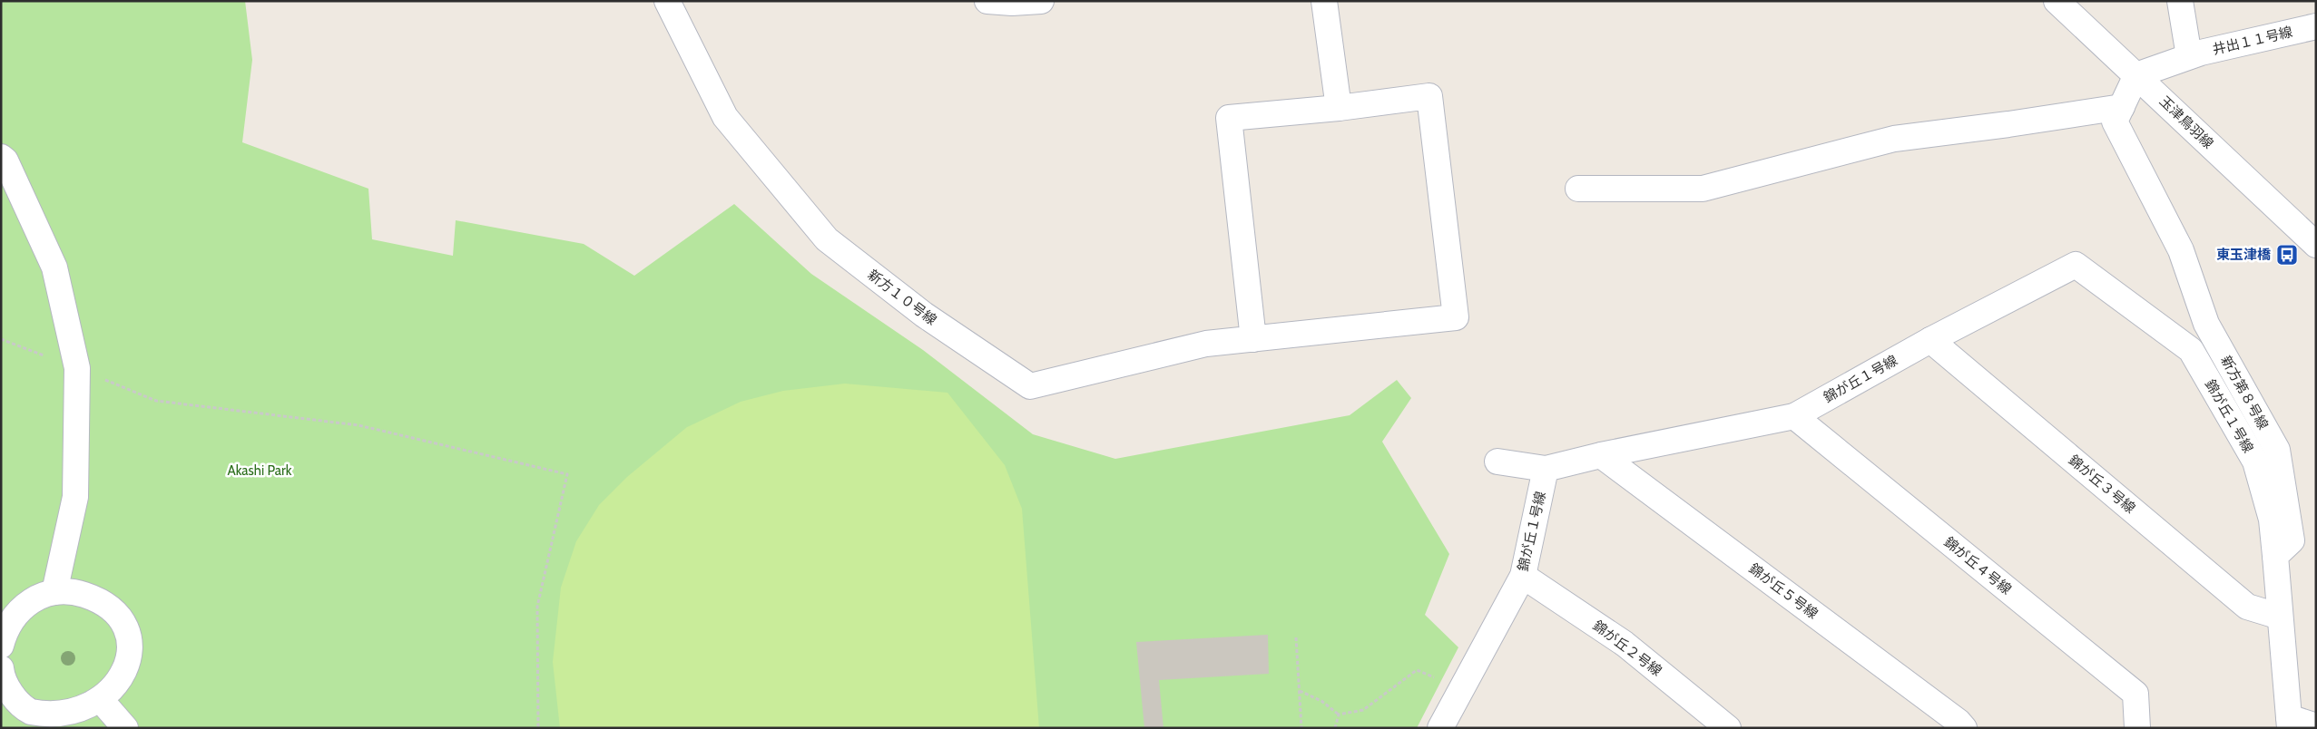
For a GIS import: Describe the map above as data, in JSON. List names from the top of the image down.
{
  "streets": {
    "street": [
      "井出１１号線",
      "玉津鳥羽線",
      "新方１０号線",
      "錦が丘１号線",
      "新方第８号線",
      "錦が丘３号線",
      "錦が丘４号線",
      "錦が丘５号線",
      "錦が丘２号線"
    ]
  },
  "crossings": [
    ["井出１１号線", "玉津鳥羽線"],
    ["井出１１号線", "新方第８号線"],
    ["玉津鳥羽線", "新方第８号線"],
    ["錦が丘１号線", "新方第８号線"],
    ["錦が丘１号線", "錦が丘３号線"],
    ["錦が丘１号線", "錦が丘４号線"],
    ["錦が丘１号線", "錦が丘５号線"],
    ["錦が丘１号線", "錦が丘２号線"]
  ],
  "parks": ["Akashi Park"],
  "places": {
    "bus stop": ["東玉津橋"]
  }
}
